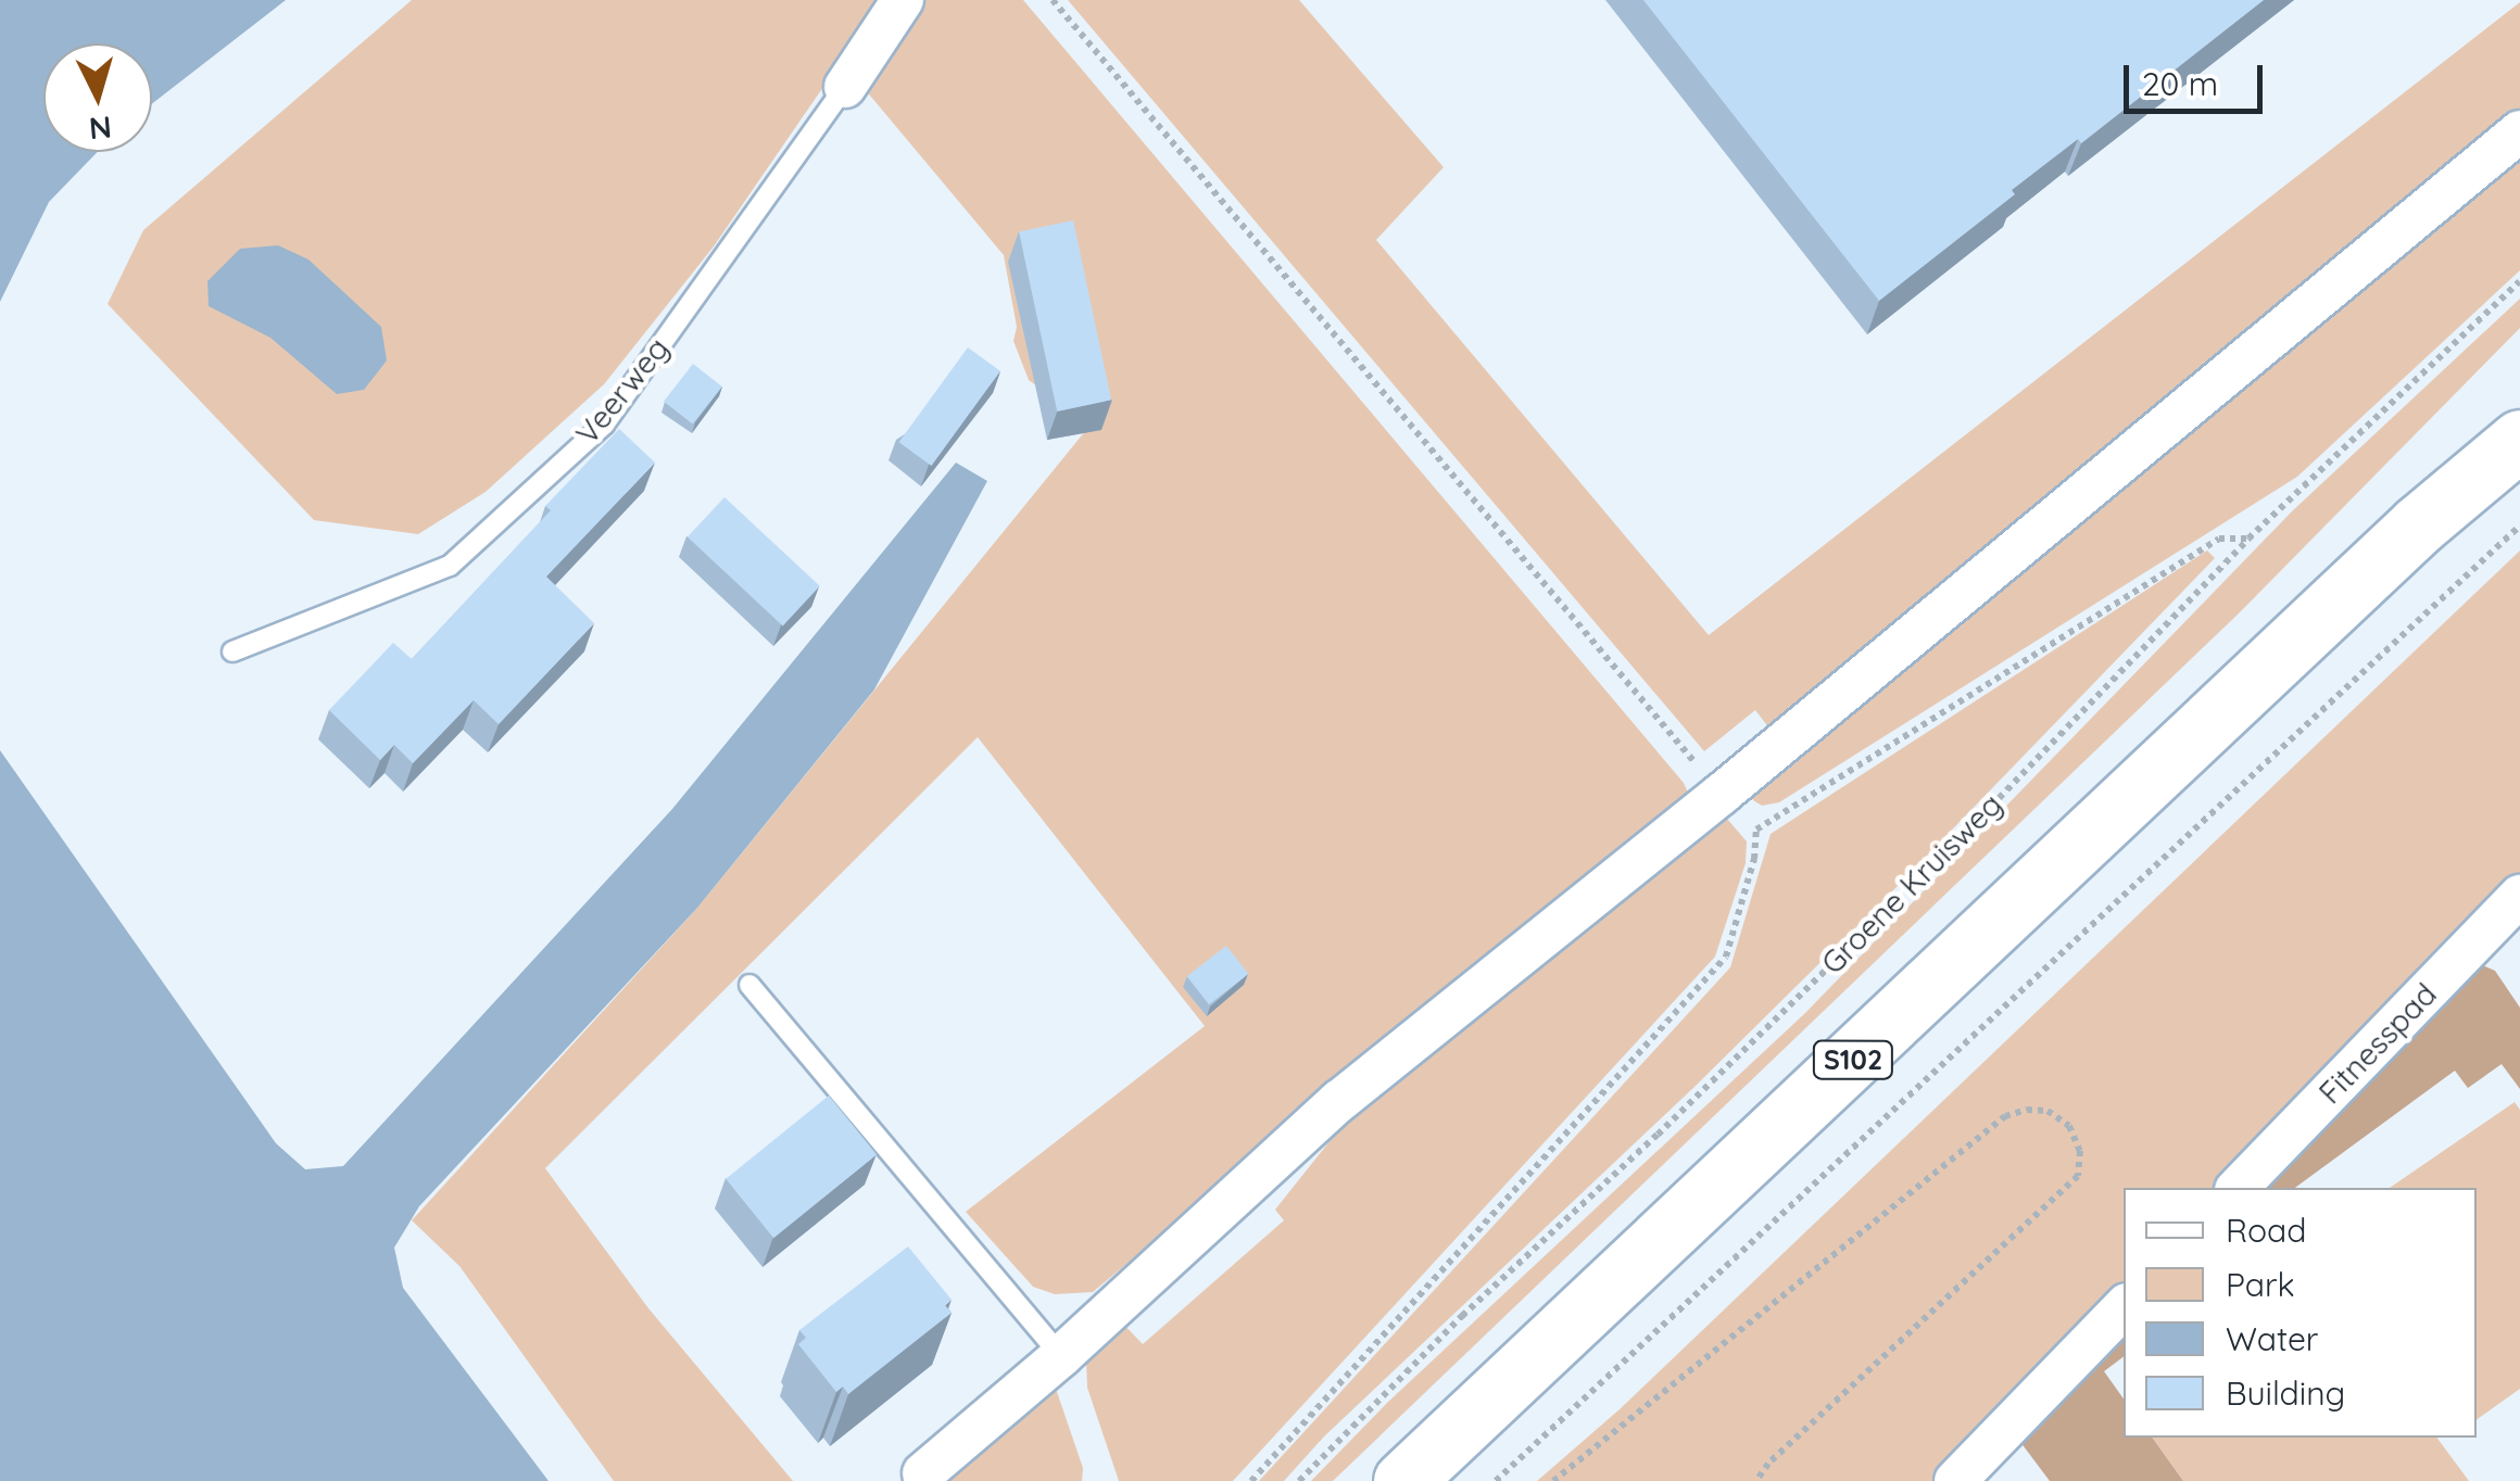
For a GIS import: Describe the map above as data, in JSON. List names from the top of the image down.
{
  "streets": {
    "main road": ["S102"],
    "street": ["Veerweg", "Fitnesspad"],
    "path": ["Groene Kruisweg"]
  },
  "legend": [
    "Road",
    "Park",
    "Water",
    "Building"
  ],
  "scale_bar": "20 m",
  "north": "bottom"
}
